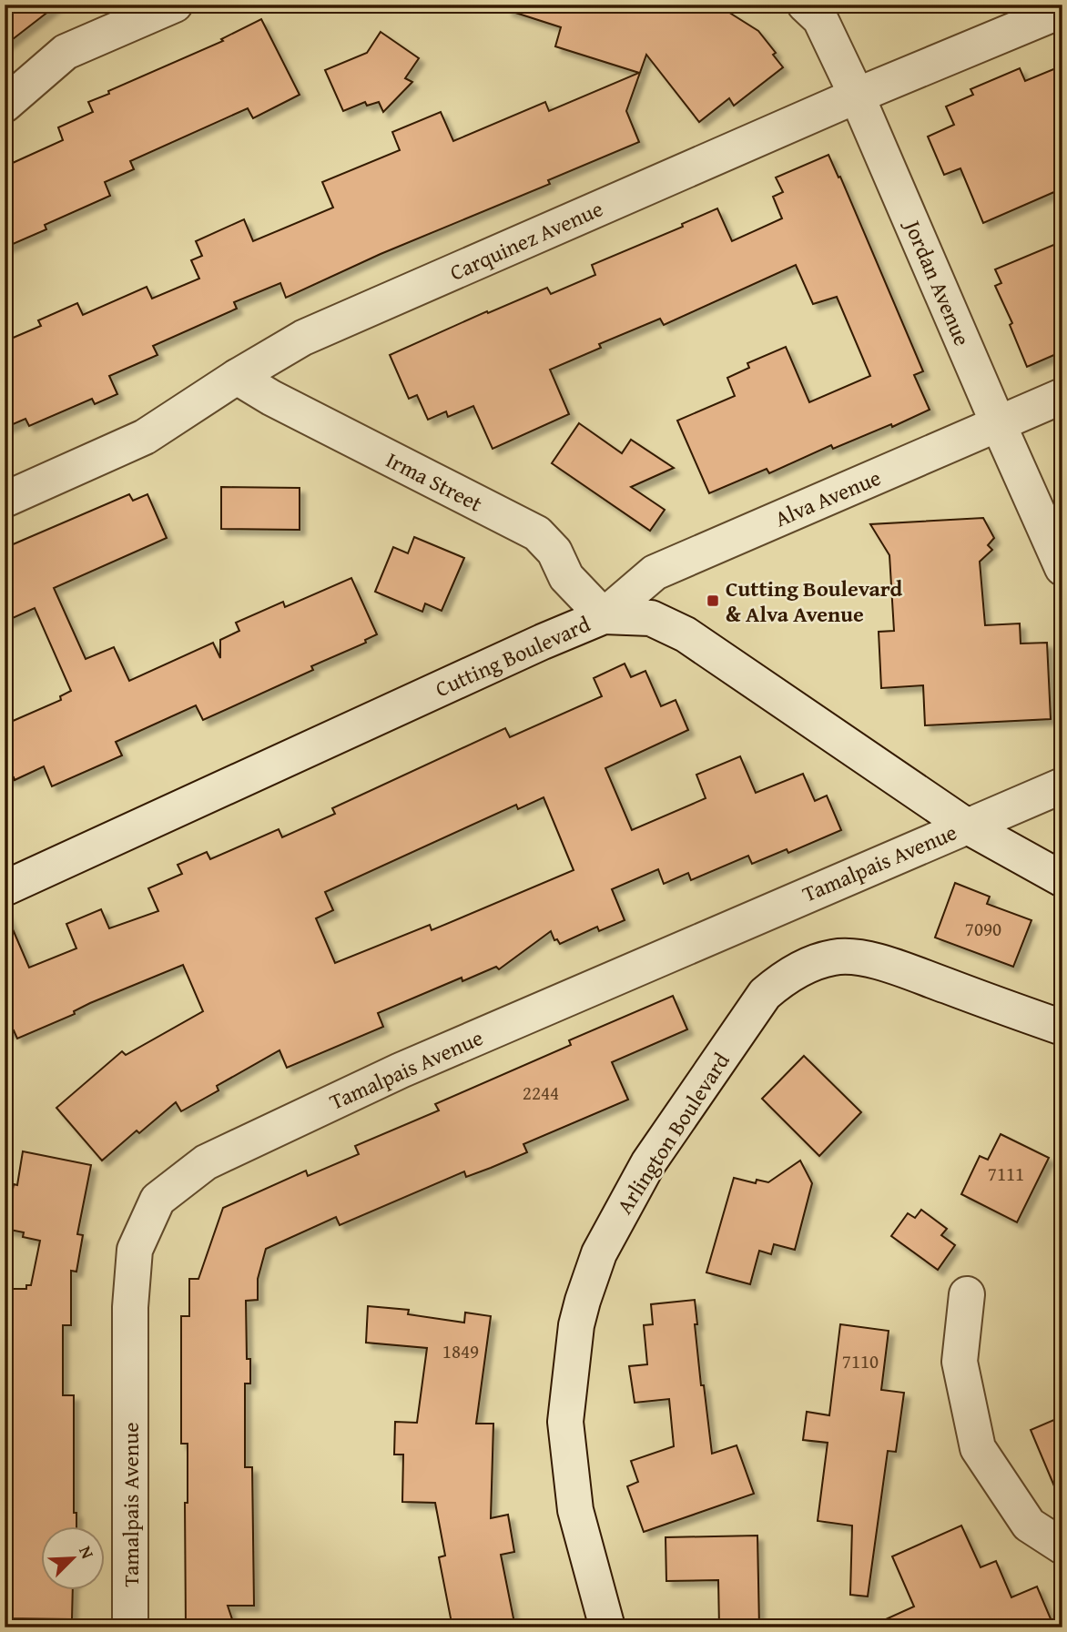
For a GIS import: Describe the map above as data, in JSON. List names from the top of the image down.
{
  "streets": {
    "street": [
      "Carquinez Avenue",
      "Jordan Avenue",
      "Irma Street",
      "Alva Avenue",
      "Cutting Boulevard",
      "Tamalpais Avenue",
      "Arlington Boulevard"
    ]
  },
  "crossings": [
    ["Carquinez Avenue", "Jordan Avenue"],
    ["Carquinez Avenue", "Irma Street"],
    ["Jordan Avenue", "Alva Avenue"],
    ["Irma Street", "Alva Avenue"],
    ["Irma Street", "Cutting Boulevard"],
    ["Alva Avenue", "Cutting Boulevard"],
    ["Cutting Boulevard", "Tamalpais Avenue"]
  ],
  "places": {
    "transit": ["Cutting Boulevard & Alva Avenue"]
  },
  "house_numbers": [
    "7090",
    "2244",
    "7111",
    "1849",
    "7110"
  ],
  "north": "top right"
}
